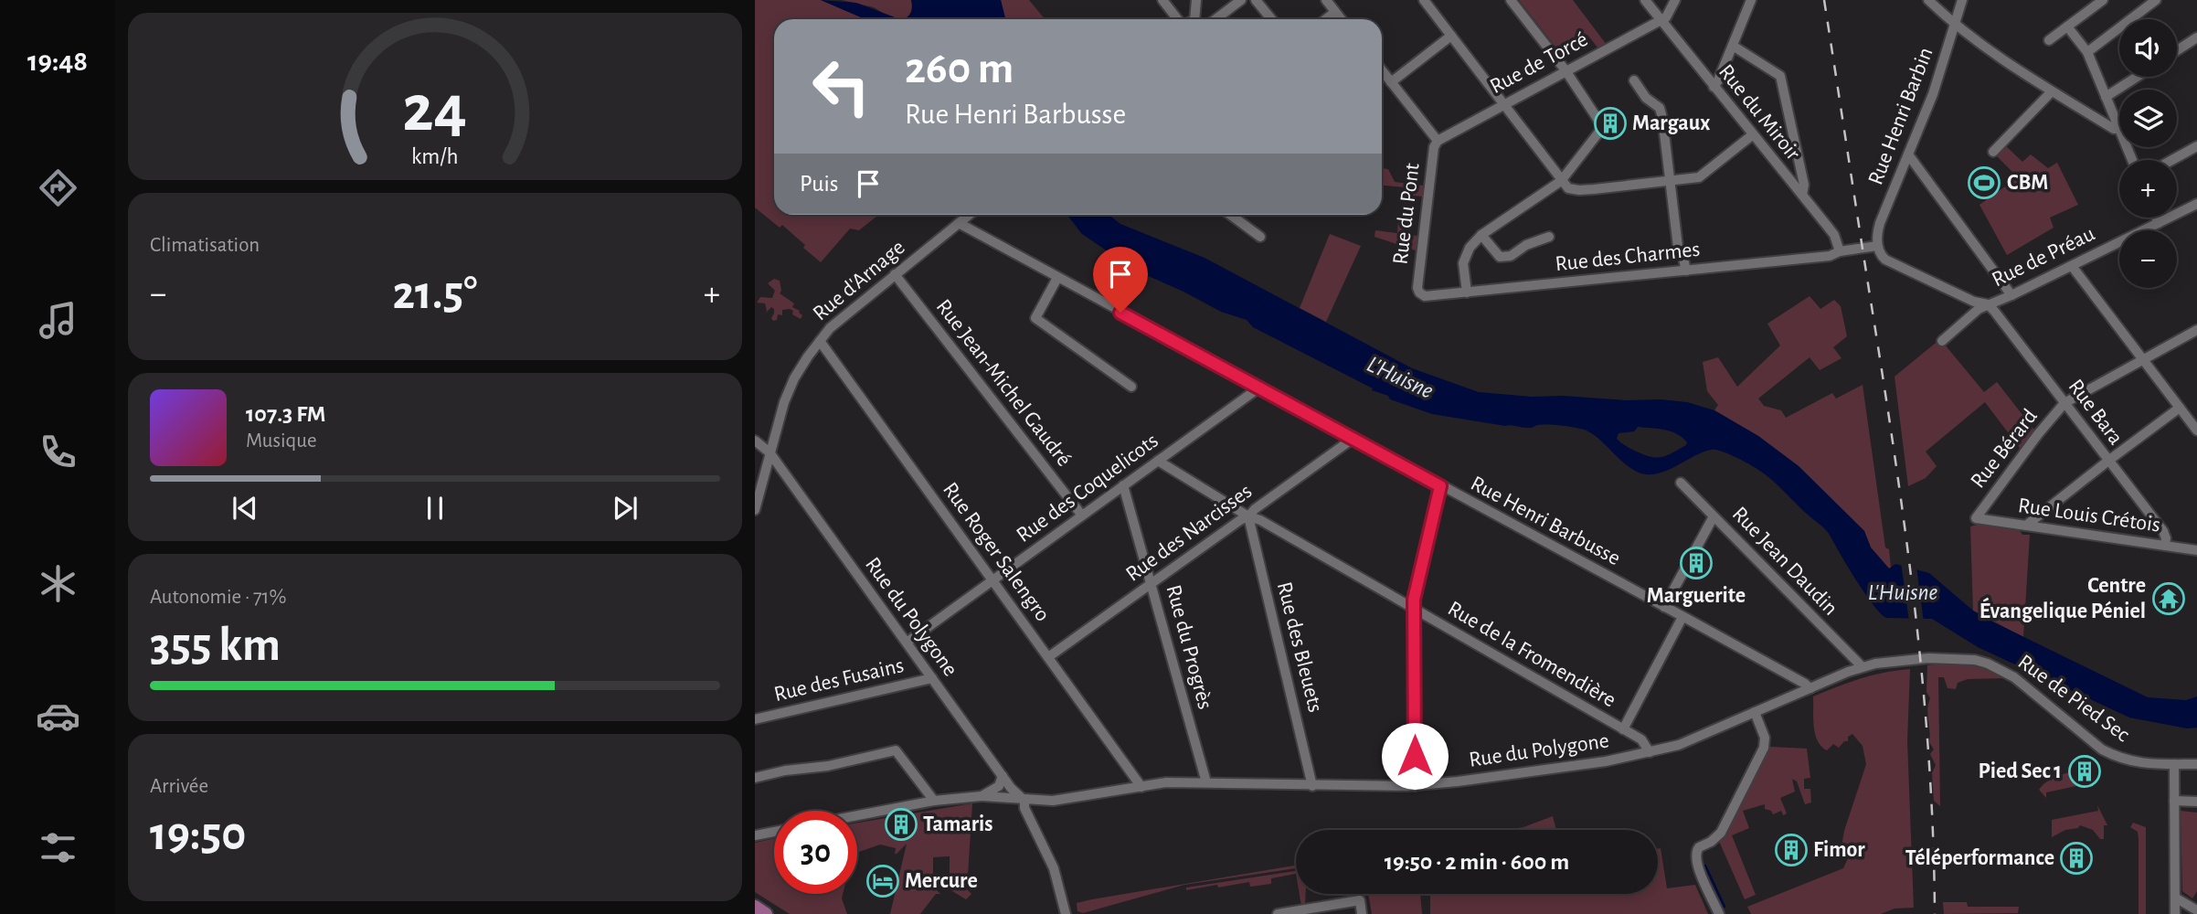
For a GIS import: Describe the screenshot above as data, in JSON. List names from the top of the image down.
{
  "streets": {
    "street": [
      "Rue de Torcé",
      "Rue du Miroir",
      "Rue Henri Barbin",
      "Rue du Pont",
      "Rue des Charmes",
      "Rue de Préau",
      "Rue d'Arnage",
      "Rue Jean-Michel Gaudré",
      "Rue Bara",
      "Rue Bérard",
      "Rue des Coquelicots",
      "Rue Louis Crétois",
      "Rue Henri Barbusse",
      "Rue des Narcisses",
      "Rue Roger Salengro",
      "Rue Jean Daudin",
      "Rue du Polygone",
      "Rue du Progrès",
      "Rue des Bleuets",
      "Rue de la Fromendière",
      "Rue des Fusains",
      "Rue de Pied Sec"
    ]
  },
  "crossings": [
    ["Rue de Torcé", "Rue du Miroir"],
    ["Rue de Torcé", "Rue du Pont"],
    ["Rue du Miroir", "Rue des Charmes"],
    ["Rue Henri Barbin", "Rue de Préau"],
    ["Rue du Pont", "Rue des Charmes"],
    ["Rue de Préau", "Rue Bara"],
    ["Rue d'Arnage", "Rue Jean-Michel Gaudré"],
    ["Rue d'Arnage", "Rue Henri Barbusse"],
    ["Rue d'Arnage", "Rue Roger Salengro"],
    ["Rue d'Arnage", "Rue du Polygone"],
    ["Rue Jean-Michel Gaudré", "Rue des Coquelicots"],
    ["Rue Bara", "Rue Bérard"],
    ["Rue Bara", "Rue Louis Crétois"],
    ["Rue Bérard", "Rue Louis Crétois"],
    ["Rue des Coquelicots", "Rue Henri Barbusse"],
    ["Rue des Coquelicots", "Rue Roger Salengro"],
    ["Rue des Coquelicots", "Rue du Polygone"],
    ["Rue des Coquelicots", "Rue du Progrès"],
    ["Rue des Coquelicots", "Rue de la Fromendière"],
    ["Rue Henri Barbusse", "Rue des Narcisses"],
    ["Rue Henri Barbusse", "Rue du Polygone"],
    ["Rue des Narcisses", "Rue Roger Salengro"],
    ["Rue des Narcisses", "Rue du Progrès"],
    ["Rue des Narcisses", "Rue des Bleuets"],
    ["Rue des Narcisses", "Rue de la Fromendière"],
    ["Rue Roger Salengro", "Rue du Polygone"],
    ["Rue Jean Daudin", "Rue du Polygone"],
    ["Rue du Polygone", "Rue du Progrès"],
    ["Rue du Polygone", "Rue des Bleuets"],
    ["Rue du Polygone", "Rue de la Fromendière"],
    ["Rue du Polygone", "Rue des Fusains"],
    ["Rue du Polygone", "Rue de Pied Sec"],
    ["Rue des Bleuets", "Rue de la Fromendière"]
  ],
  "water": ["L'Huisne"],
  "places": {
    "building": [
      "Margaux",
      "Marguerite",
      "Pied Sec 1",
      "Tamaris",
      "Fimor",
      "Téléperformance"
    ],
    "sports": ["CBM"],
    "temple": ["Centre Évangelique Péniel"],
    "hotel": ["Mercure"]
  },
  "page": {
    "tabs": "19:48",
    "map_buttons": ["+", "−"],
    "turn": ["260 m", "Rue Henri Barbusse"],
    "then": "Puis",
    "tile": [
      "Climatisation",
      ["Autonomie · 71%", "355 km"],
      ["Arrivée", "19:50"]
    ],
    "heat": ["−", "21.5°", "+"],
    "song": ["107.3 FM", "Musique"],
    "limit": "30",
    "trip": "19:50 · 2 min · 600 m",
    "gauge": ["24", "km/h"]
  }
}
